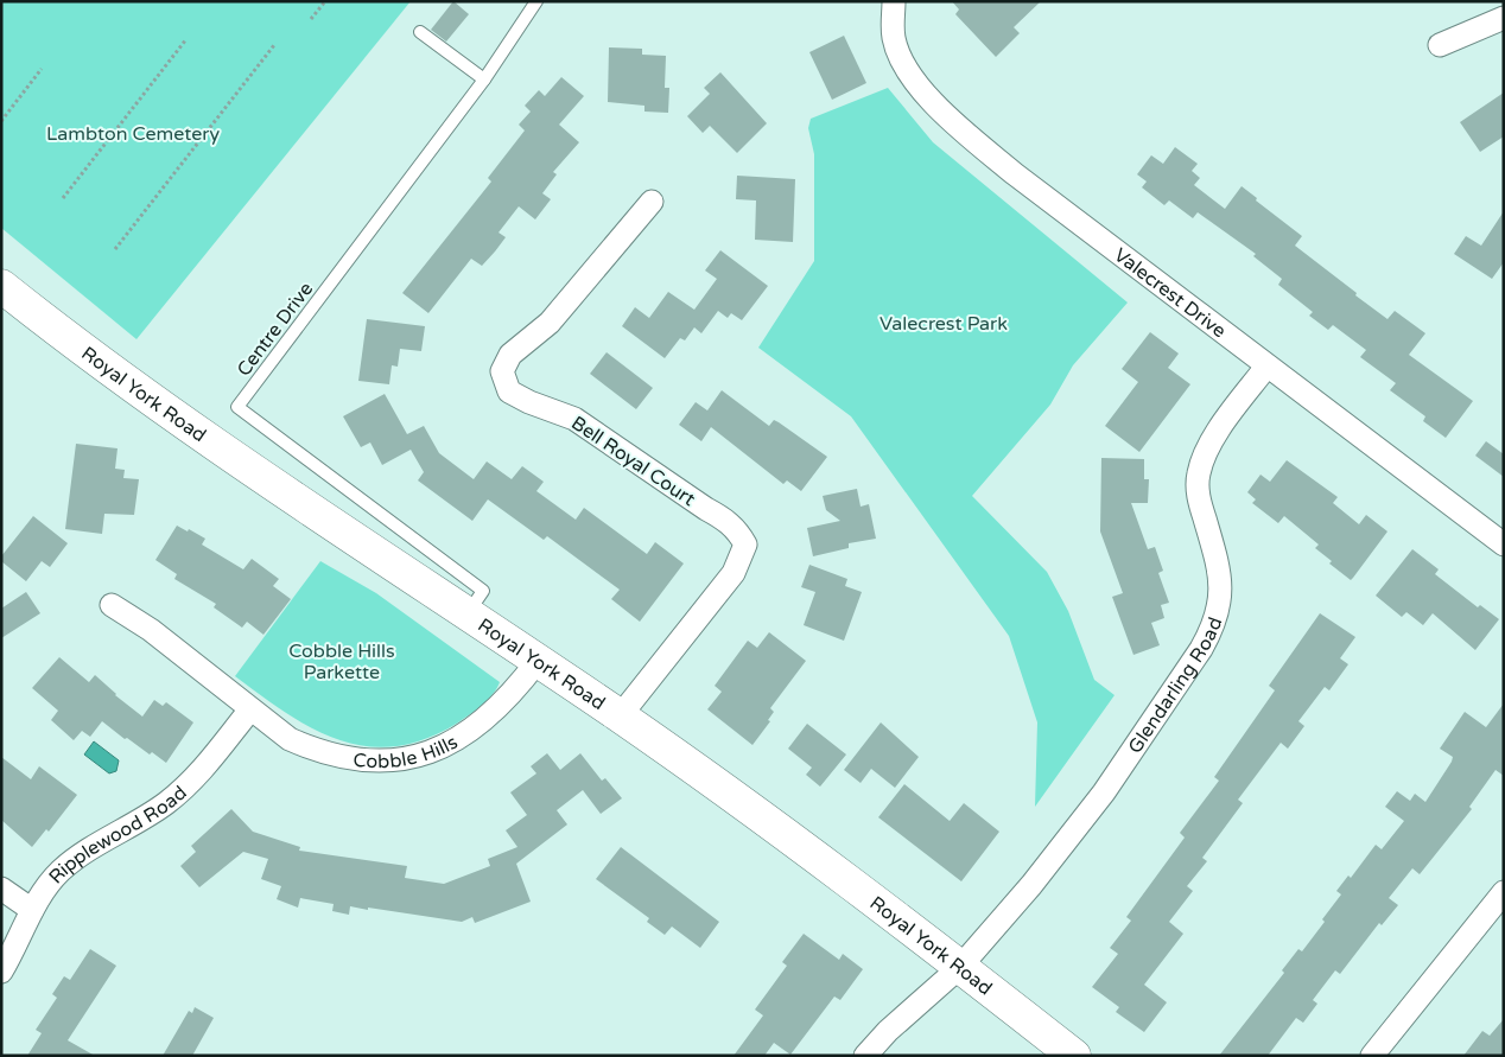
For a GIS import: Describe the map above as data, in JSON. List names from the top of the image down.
{
  "streets": {
    "main road": ["Royal York Road"],
    "street": [
      "Valecrest Drive",
      "Bell Royal Court",
      "Glendarling Road",
      "Cobble Hills",
      "Ripplewood Road"
    ],
    "lane": ["Centre Drive"]
  },
  "crossings": [
    ["Valecrest Drive", "Glendarling Road"],
    ["Centre Drive", "Royal York Road"],
    ["Royal York Road", "Bell Royal Court"],
    ["Royal York Road", "Glendarling Road"],
    ["Royal York Road", "Cobble Hills"],
    ["Cobble Hills", "Ripplewood Road"]
  ],
  "parks": ["Lambton Cemetery", "Valecrest Park", "Cobble Hills Parkette"]
}
